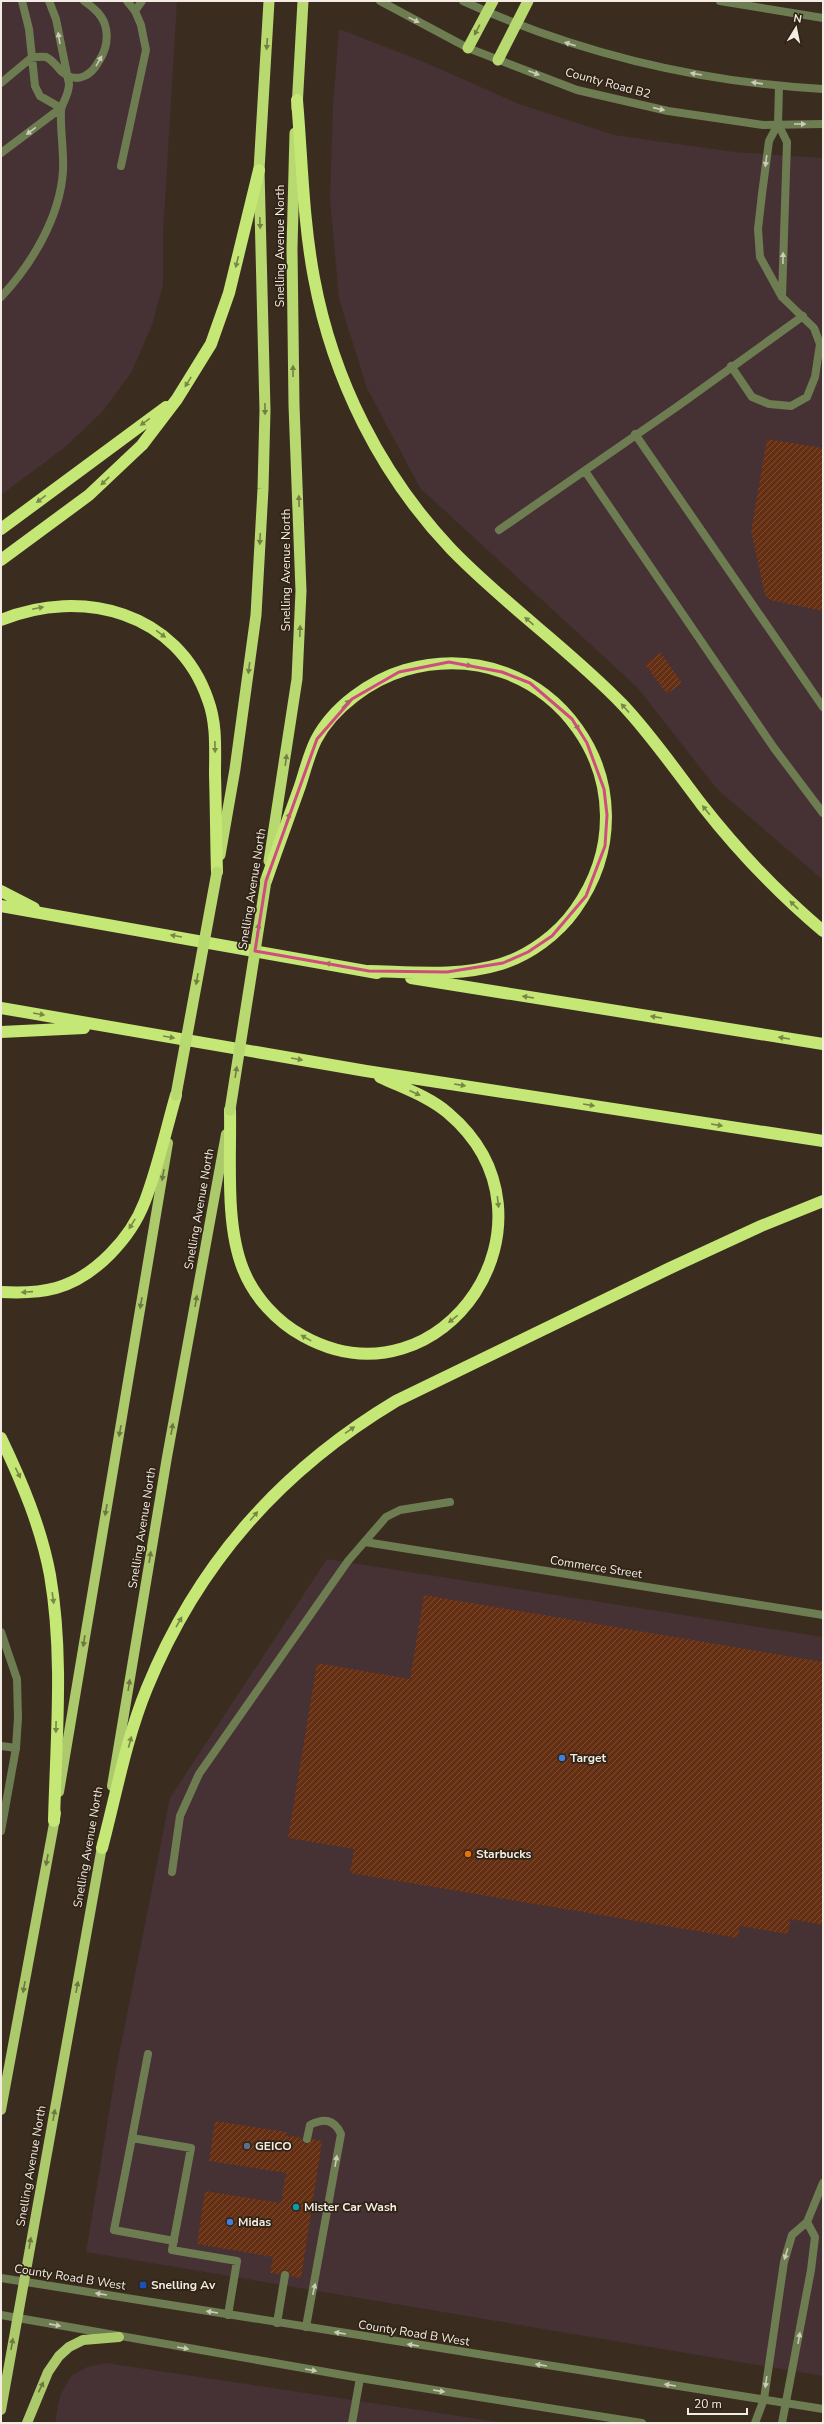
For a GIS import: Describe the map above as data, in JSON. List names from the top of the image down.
{
  "streets": {
    "highway": ["Snelling Avenue North"],
    "street": ["County Road B2", "Commerce Street", "County Road B West"]
  },
  "crossings": [
    ["Snelling Avenue North", "County Road B West"]
  ],
  "places": {
    "other": [
      "Target",
      "Starbucks",
      "GEICO",
      "Mister Car Wash",
      "Midas"
    ],
    "transit": ["Snelling Av"]
  },
  "scale_bar": "20 m",
  "north": "top"
}
